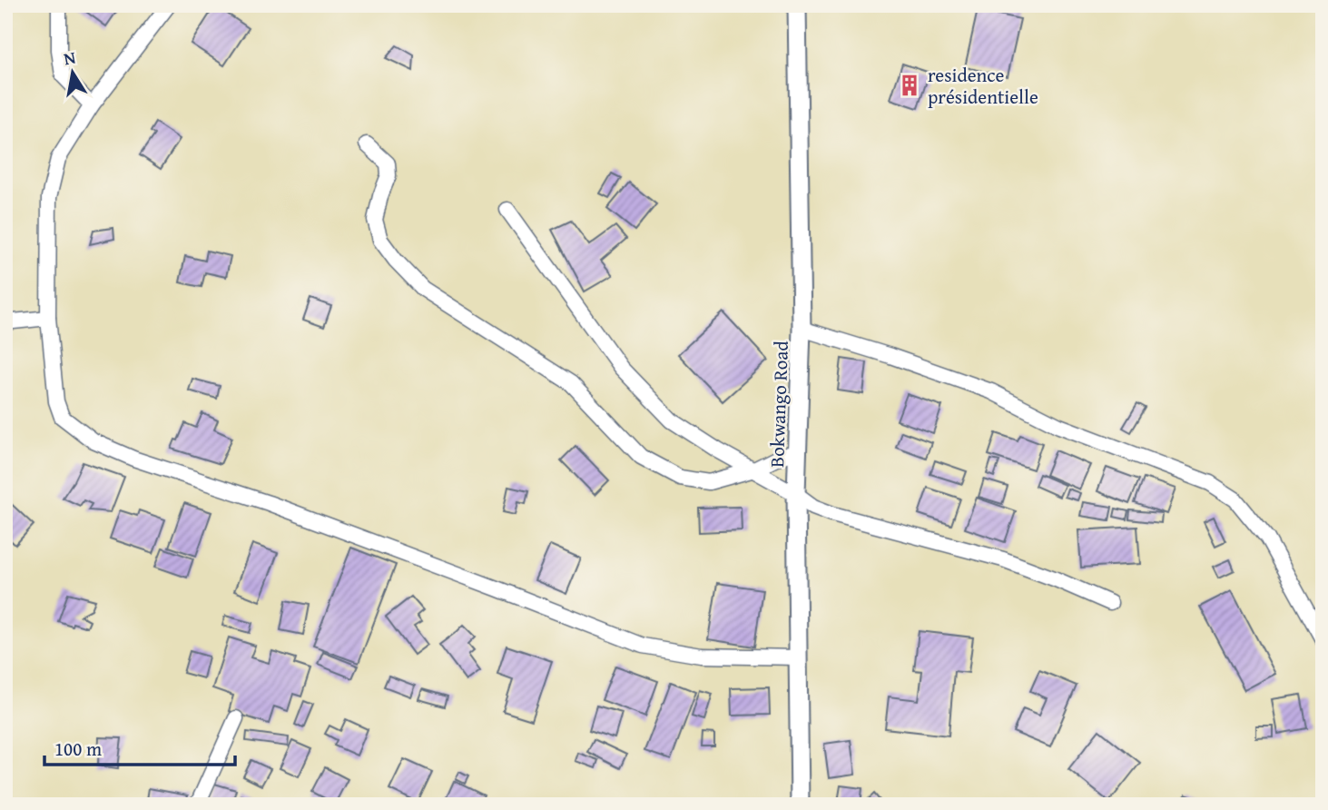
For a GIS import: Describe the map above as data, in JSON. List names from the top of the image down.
{
  "streets": {
    "street": ["Bokwango Road"]
  },
  "places": {
    "building": ["residence présidentielle"]
  },
  "scale_bar": "100 m",
  "north": "top"
}
